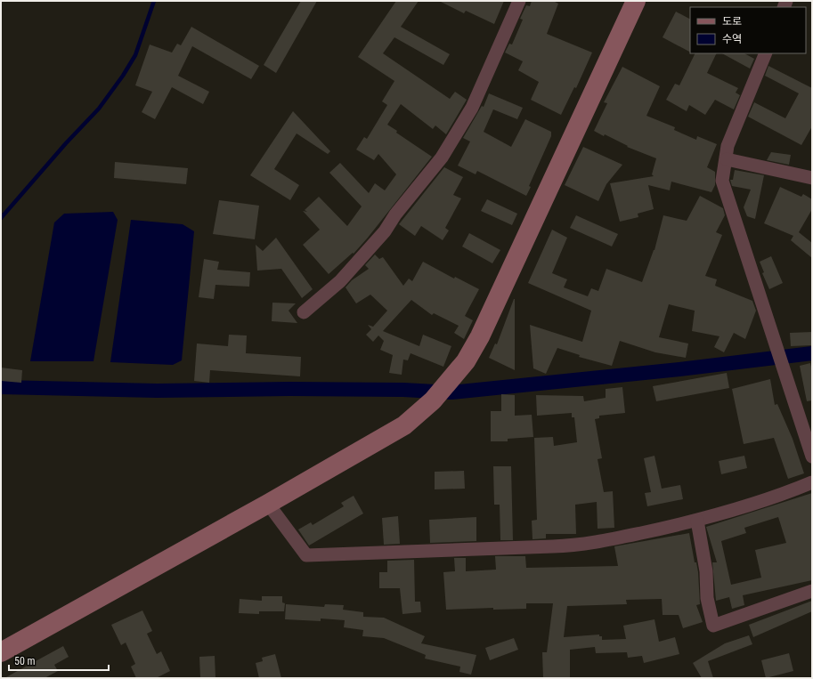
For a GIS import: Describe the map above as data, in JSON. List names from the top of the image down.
{
  "legend": ["도로", "수역"],
  "scale_bar": "50 m"
}
